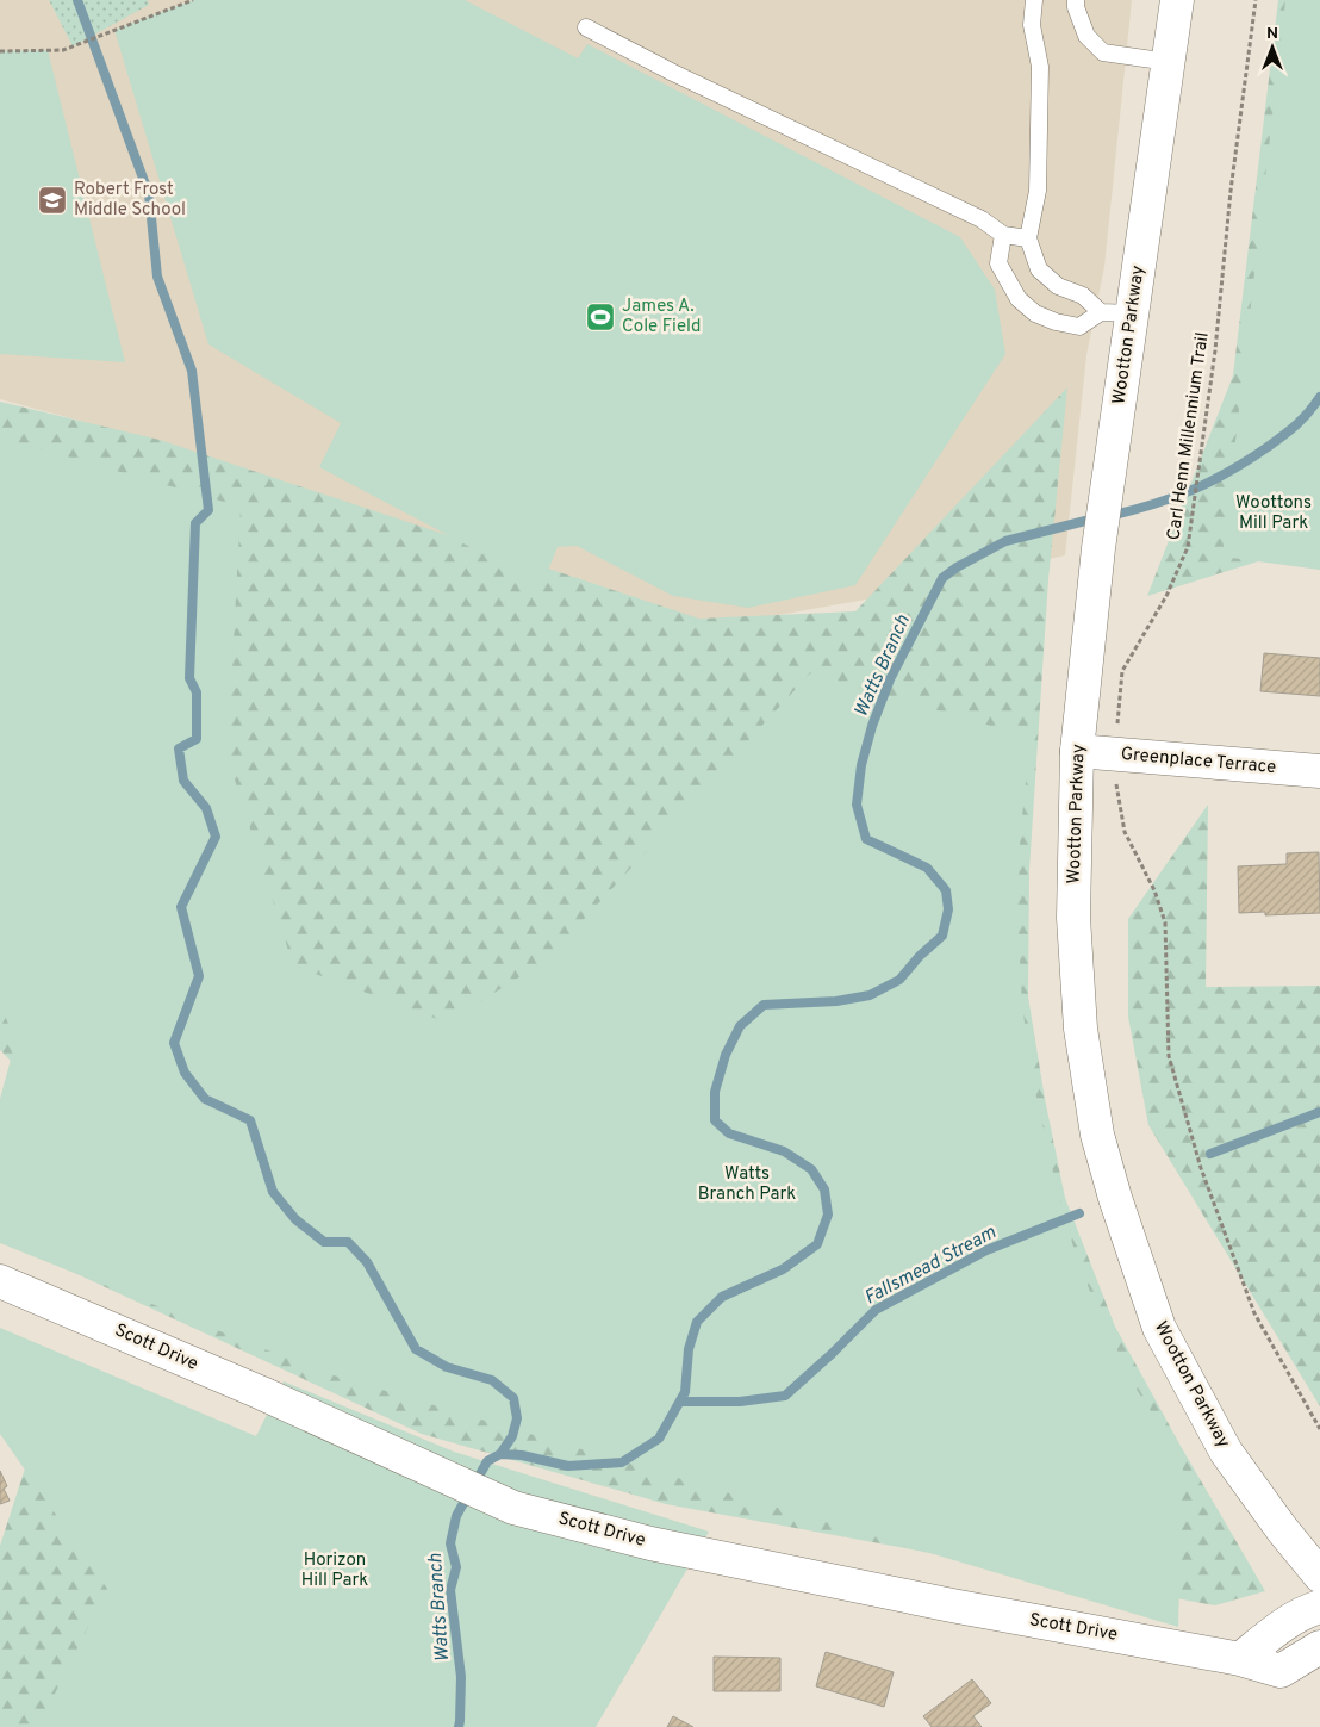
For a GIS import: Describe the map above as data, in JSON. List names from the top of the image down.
{
  "streets": {
    "street": ["Wootton Parkway", "Greenplace Terrace", "Scott Drive"],
    "path": ["Carl Henn Millennium Trail"]
  },
  "crossings": [
    ["Wootton Parkway", "Greenplace Terrace"],
    ["Carl Henn Millennium Trail", "Greenplace Terrace"]
  ],
  "water": ["Watts Branch", "Fallsmead Stream"],
  "parks": ["Woottons Mill Park", "Watts Branch Park", "Horizon Hill Park"],
  "places": {
    "school or university": ["Robert Frost Middle School"],
    "sports": ["James A. Cole Field"]
  },
  "north": "top"
}
